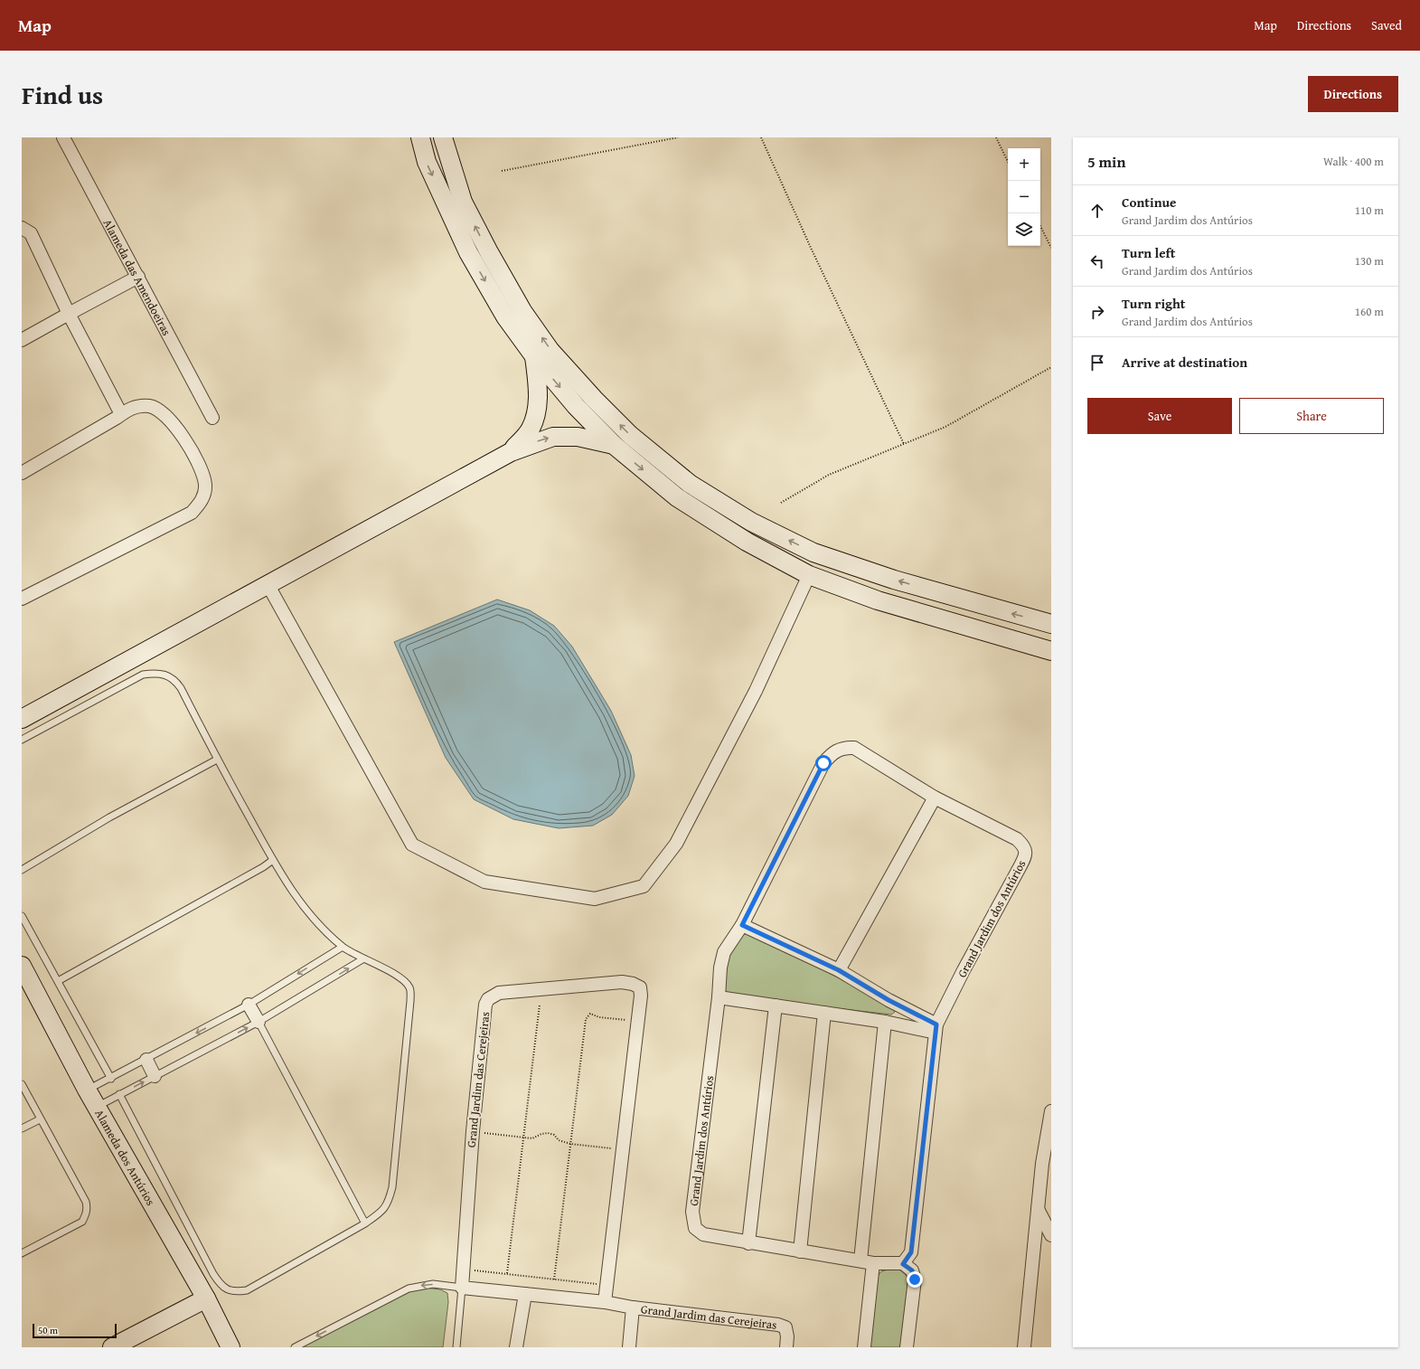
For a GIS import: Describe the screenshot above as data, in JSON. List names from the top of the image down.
{
  "streets": {
    "main road": ["Alameda dos Antúrios"],
    "street": ["Alameda das Amendoeiras", "Grand Jardim dos Antúrios", "Grand Jardim das Cerejeiras"]
  },
  "scale_bar": "50 m",
  "page": {
    "header": "Map",
    "nav": ["Map", "Directions", "Saved"],
    "title": "Find us",
    "buttons": [
      "Directions",
      ["Save", "Share"]
    ],
    "heading": ["5 min", "Walk · 400 m"],
    "map_buttons": ["+", "−"],
    "list": [
      ["Continue", "Grand Jardim dos Antúrios", "110 m"],
      ["Turn left", "Grand Jardim dos Antúrios", "130 m"],
      ["Turn right", "Grand Jardim dos Antúrios", "160 m"],
      "Arrive at destination"
    ],
    "scale": "50 m"
  }
}
